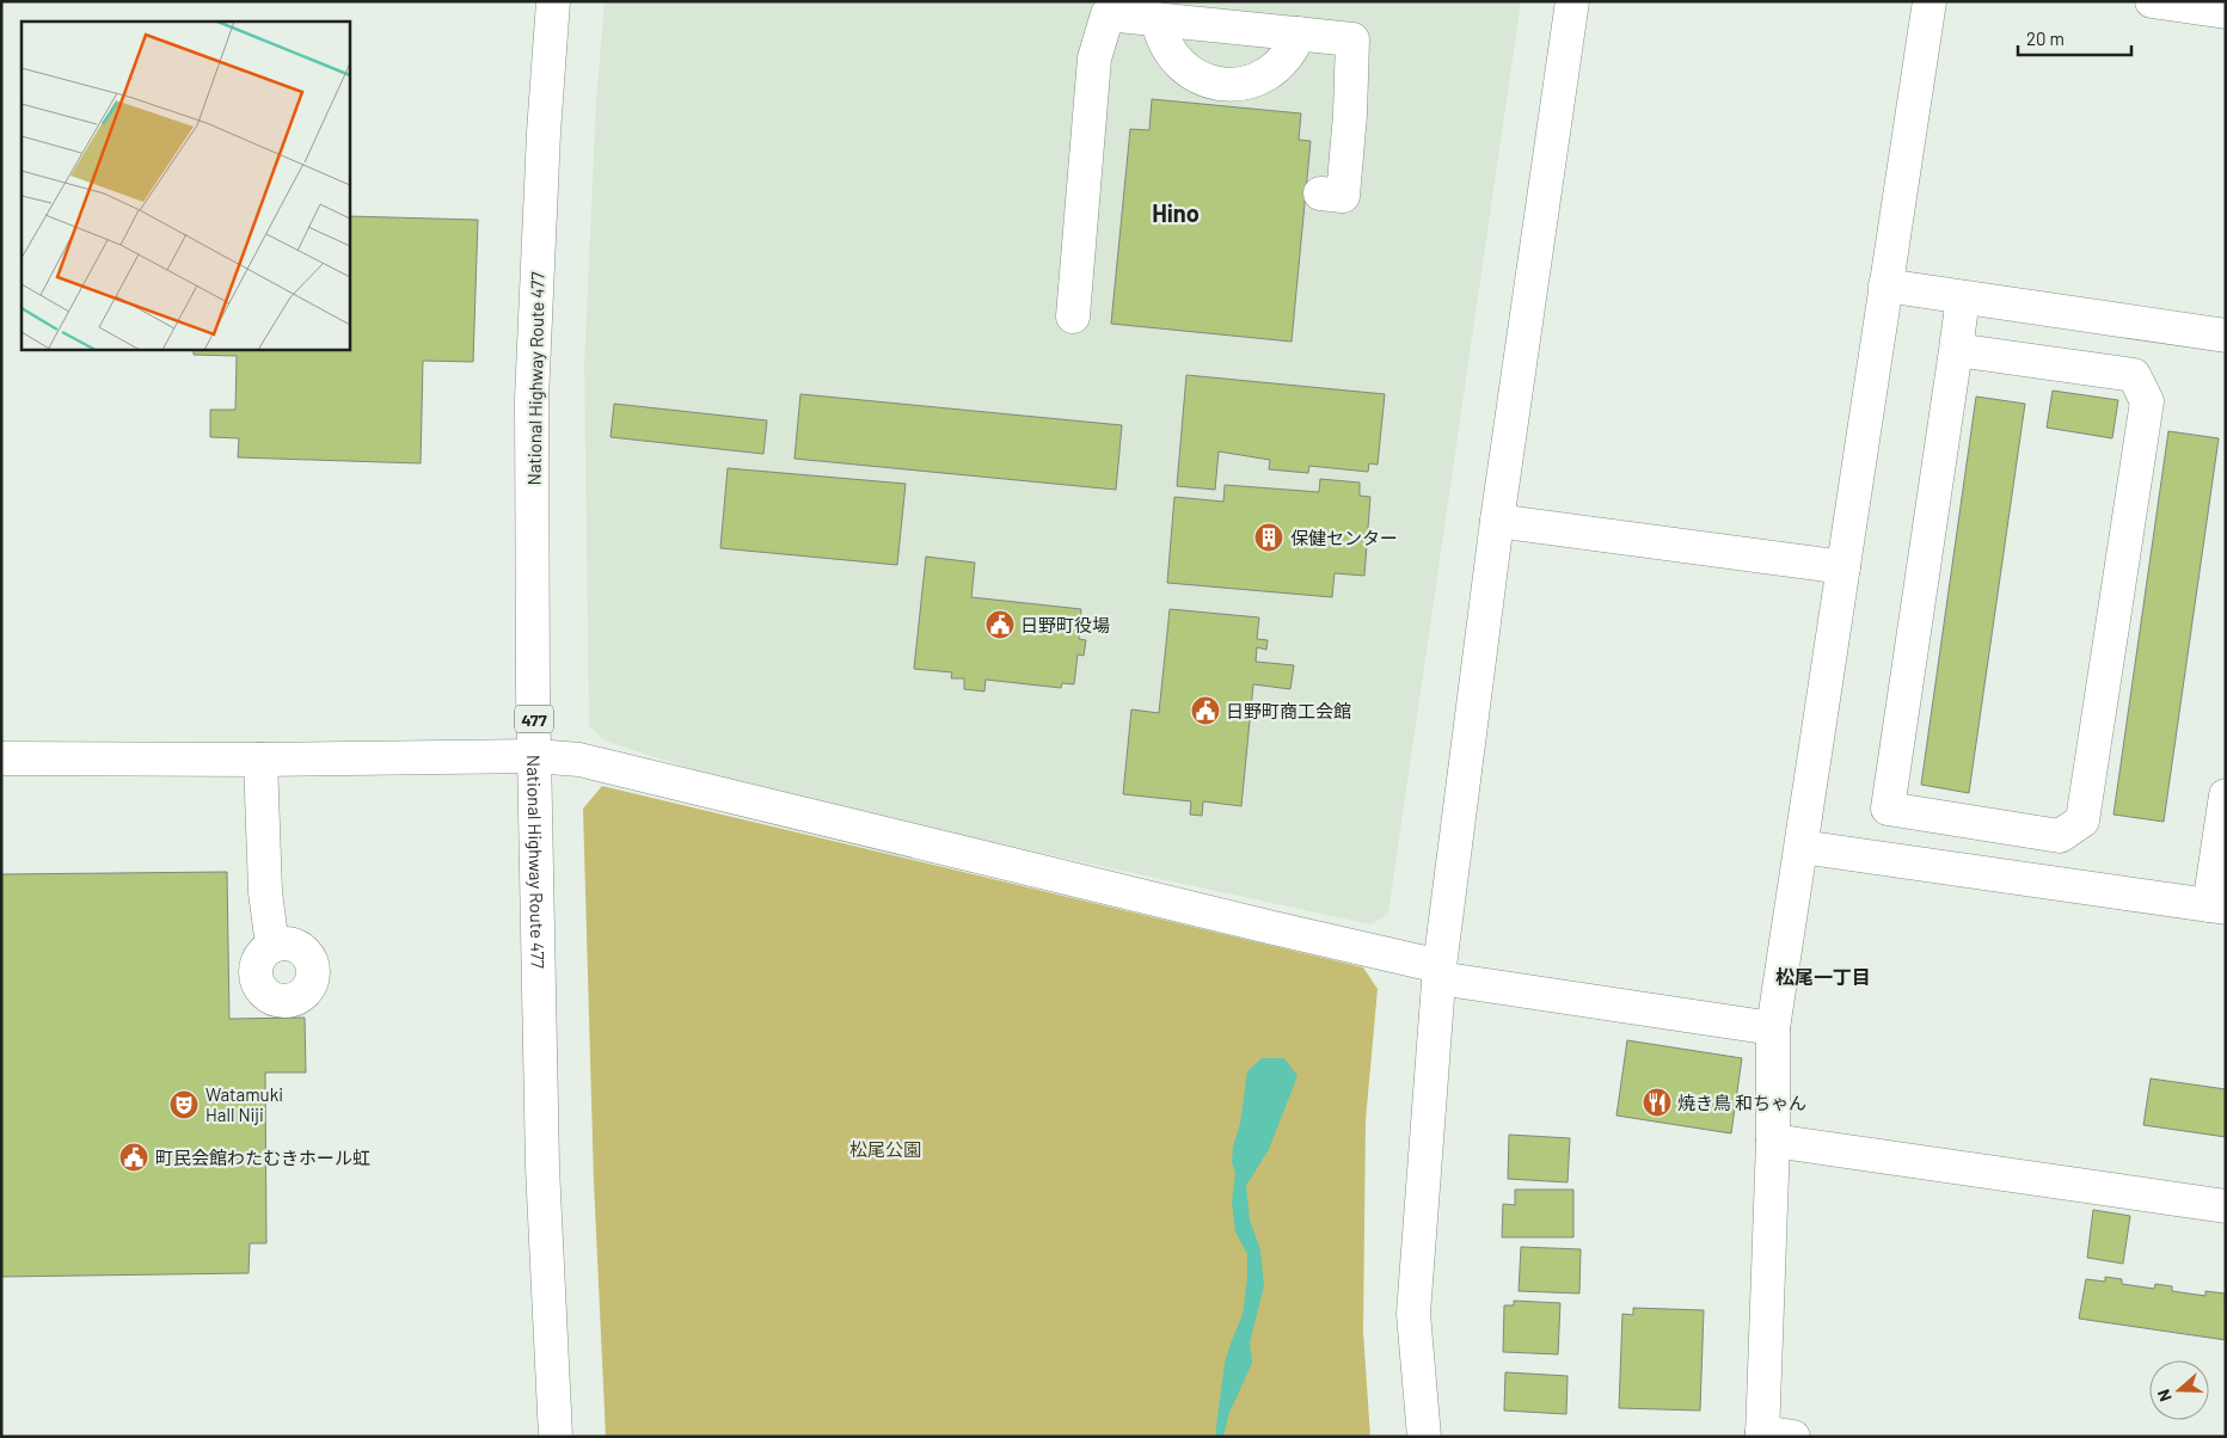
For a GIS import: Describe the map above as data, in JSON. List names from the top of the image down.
{
  "streets": {
    "main road": ["National Highway Route 477", "477"]
  },
  "districts": ["Hino", "松尾一丁目"],
  "parks": ["松尾公園"],
  "places": {
    "building": ["保健センター"],
    "public building": ["日野町役場", "日野町商工会館", "町民会館わたむきホール虹"],
    "restaurant": ["焼き鳥 和ちゃん"],
    "theatre": ["Watamuki Hall Niji"]
  },
  "scale_bar": "20 m",
  "north": "left"
}
